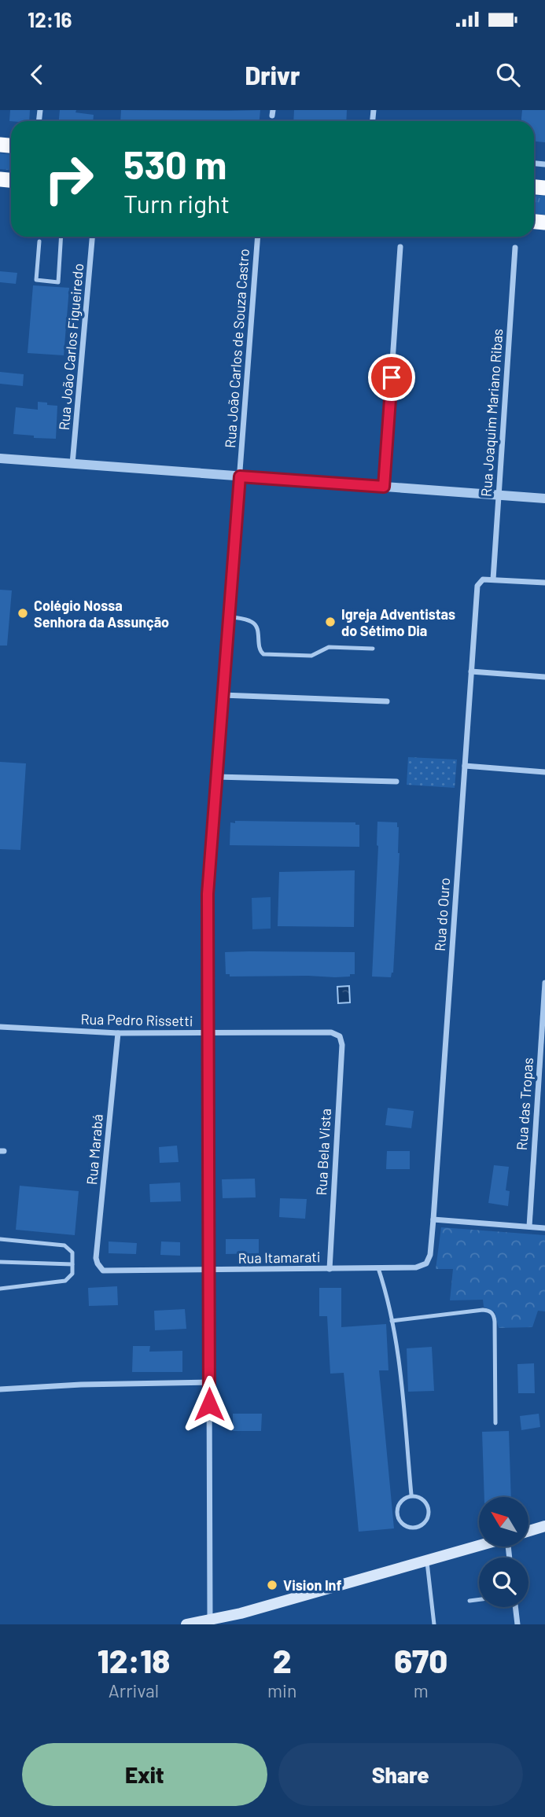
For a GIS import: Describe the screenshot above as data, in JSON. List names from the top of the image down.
{
  "streets": {
    "street": [
      "Rua João Carlos Figueiredo",
      "Rua João Carlos de Souza Castro",
      "Rua Joaquim Mariano Ribas",
      "Rua do Ouro",
      "Rua Pedro Rissetti",
      "Rua das Tropas",
      "Rua Marabá",
      "Rua Bela Vista",
      "Rua Itamarati"
    ]
  },
  "crossings": [
    ["Rua João Carlos de Souza Castro", "Rua Pedro Rissetti"],
    ["Rua João Carlos de Souza Castro", "Rua Itamarati"],
    ["Rua Joaquim Mariano Ribas", "Rua do Ouro"],
    ["Rua do Ouro", "Rua Itamarati"],
    ["Rua Pedro Rissetti", "Rua Marabá"],
    ["Rua Pedro Rissetti", "Rua Bela Vista"],
    ["Rua Marabá", "Rua Itamarati"],
    ["Rua Bela Vista", "Rua Itamarati"]
  ],
  "places": ["Colégio Nossa Senhora da Assunção", "Igreja Adventistas do Sétimo Dia", "Vision Inf"],
  "north": "top left",
  "page": {
    "status": "12:16",
    "header": "Drivr",
    "turn": ["530 m", "Turn right"],
    "eta": [
      "12:18",
      "Arrival",
      "2",
      "min",
      "670",
      "m"
    ],
    "buttons": ["Exit", "Share"]
  }
}
